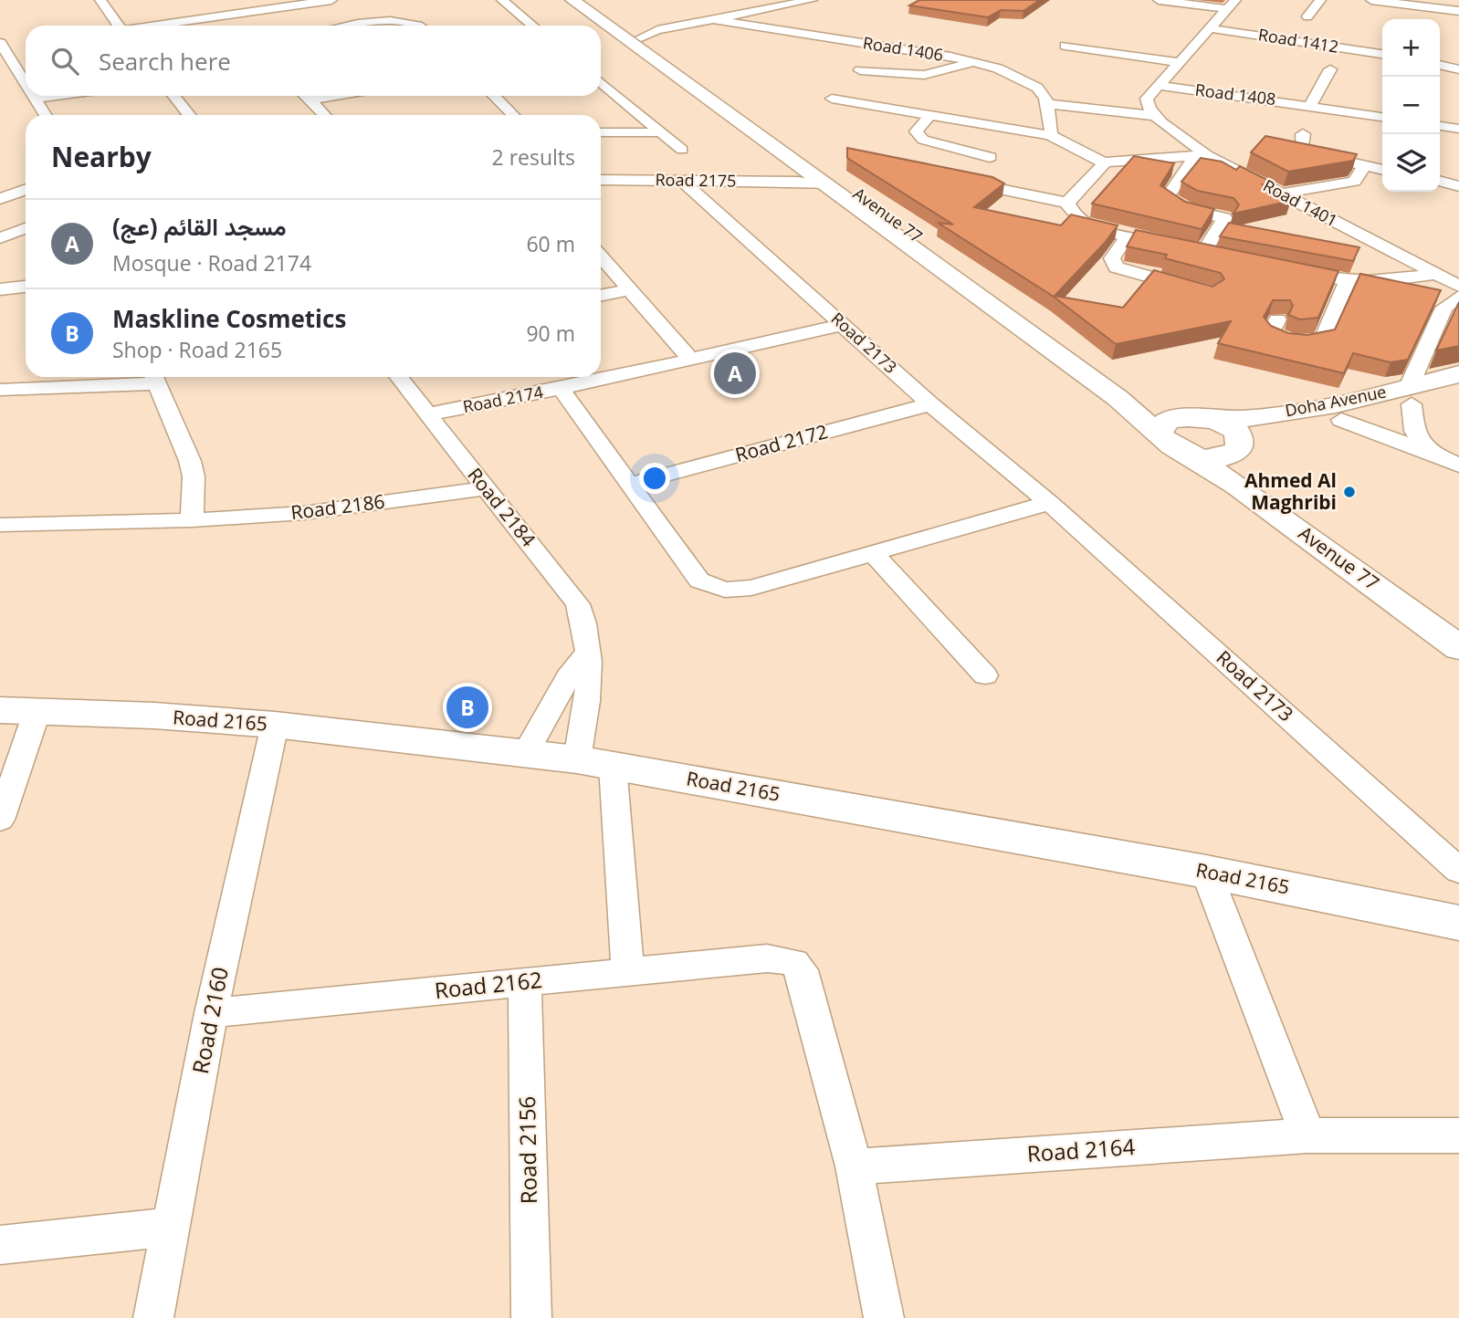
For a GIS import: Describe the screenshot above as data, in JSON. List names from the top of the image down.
{
  "streets": {
    "street": [
      "Road 1412",
      "Road 1406",
      "Road 1408",
      "Road 2175",
      "Road 1401",
      "Avenue 77",
      "Road 2173",
      "Road 2174",
      "Doha Avenue",
      "Road 2172",
      "Road 2186",
      "Road 2184",
      "Road 2165",
      "Road 2162",
      "Road 2160",
      "Road 2156",
      "Road 2164"
    ]
  },
  "crossings": [
    ["Road 2175", "Avenue 77"],
    ["Road 2175", "Road 2173"],
    ["Avenue 77", "Doha Avenue"],
    ["Road 2173", "Road 2174"],
    ["Road 2173", "Road 2172"],
    ["Road 2174", "Road 2184"],
    ["Road 2186", "Road 2184"],
    ["Road 2184", "Road 2165"],
    ["Road 2184", "Road 2162"],
    ["Road 2165", "Road 2160"],
    ["Road 2162", "Road 2160"],
    ["Road 2162", "Road 2156"],
    ["Road 2162", "Road 2164"]
  ],
  "places": ["Ahmed Al Maghribi"],
  "page": {
    "map_buttons": ["+", "−"],
    "search": "Search here",
    "heading": ["Nearby", "2 results"],
    "list": [
      {
        "mark": "A",
        "name": "مسجد القائم (عج)",
        "note": "Mosque · Road 2174",
        "value": "60 m"
      },
      {
        "mark": "B",
        "name": "Maskline Cosmetics",
        "note": "Shop · Road 2165",
        "value": "90 m"
      }
    ],
    "pins": ["A", "B"]
  }
}
